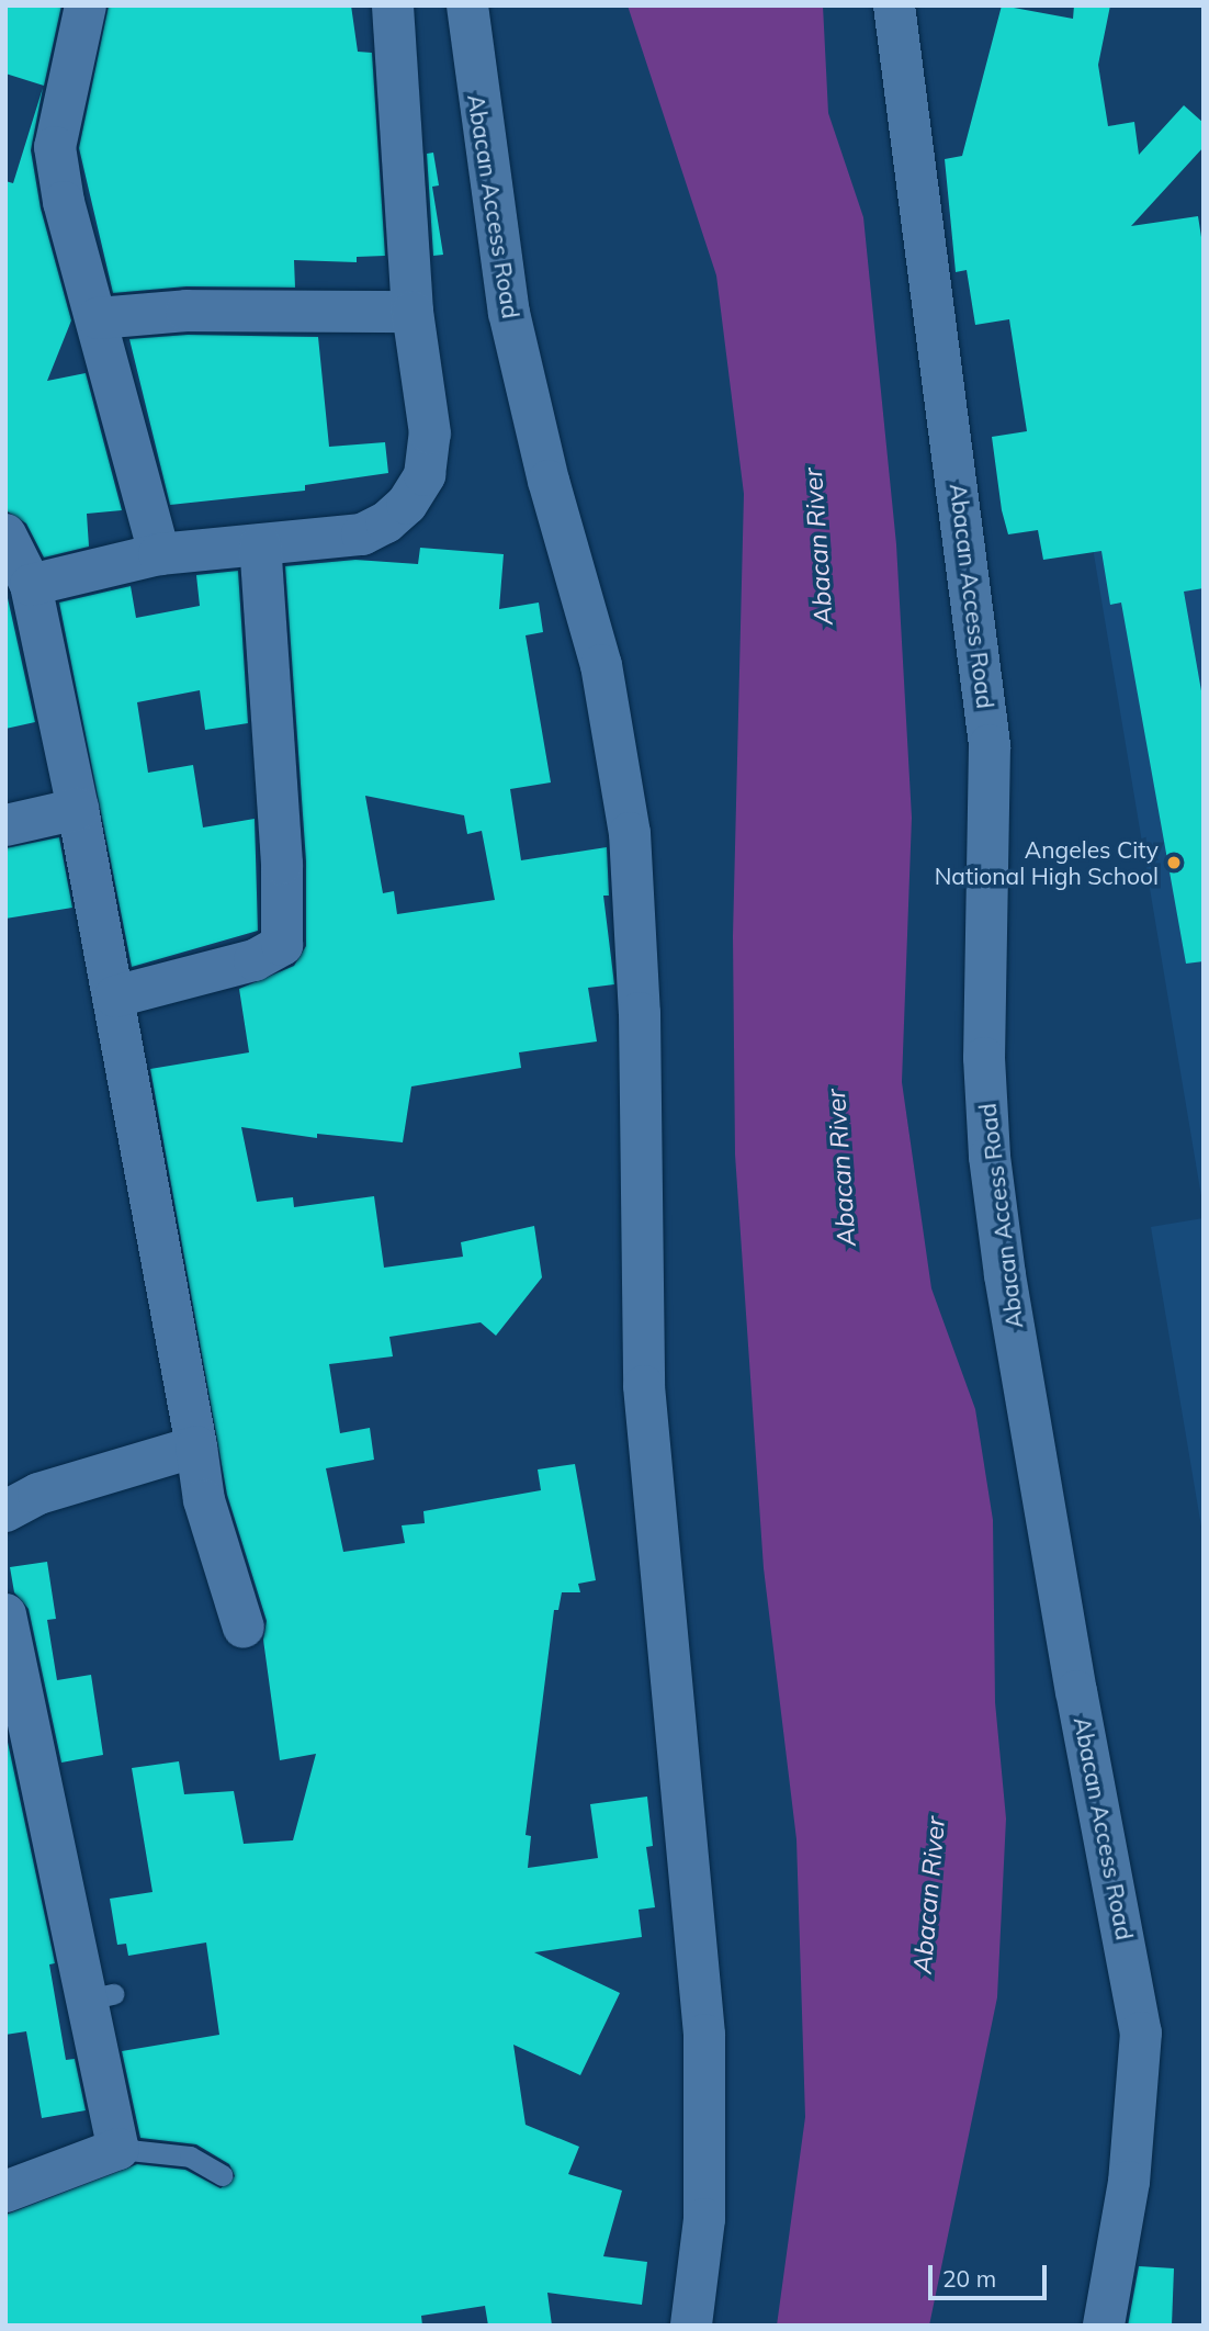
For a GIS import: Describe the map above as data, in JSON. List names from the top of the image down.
{
  "streets": {
    "street": ["Abacan Access Road"]
  },
  "water": ["Abacan River"],
  "places": ["Angeles City National High School"],
  "scale_bar": "20 m"
}
